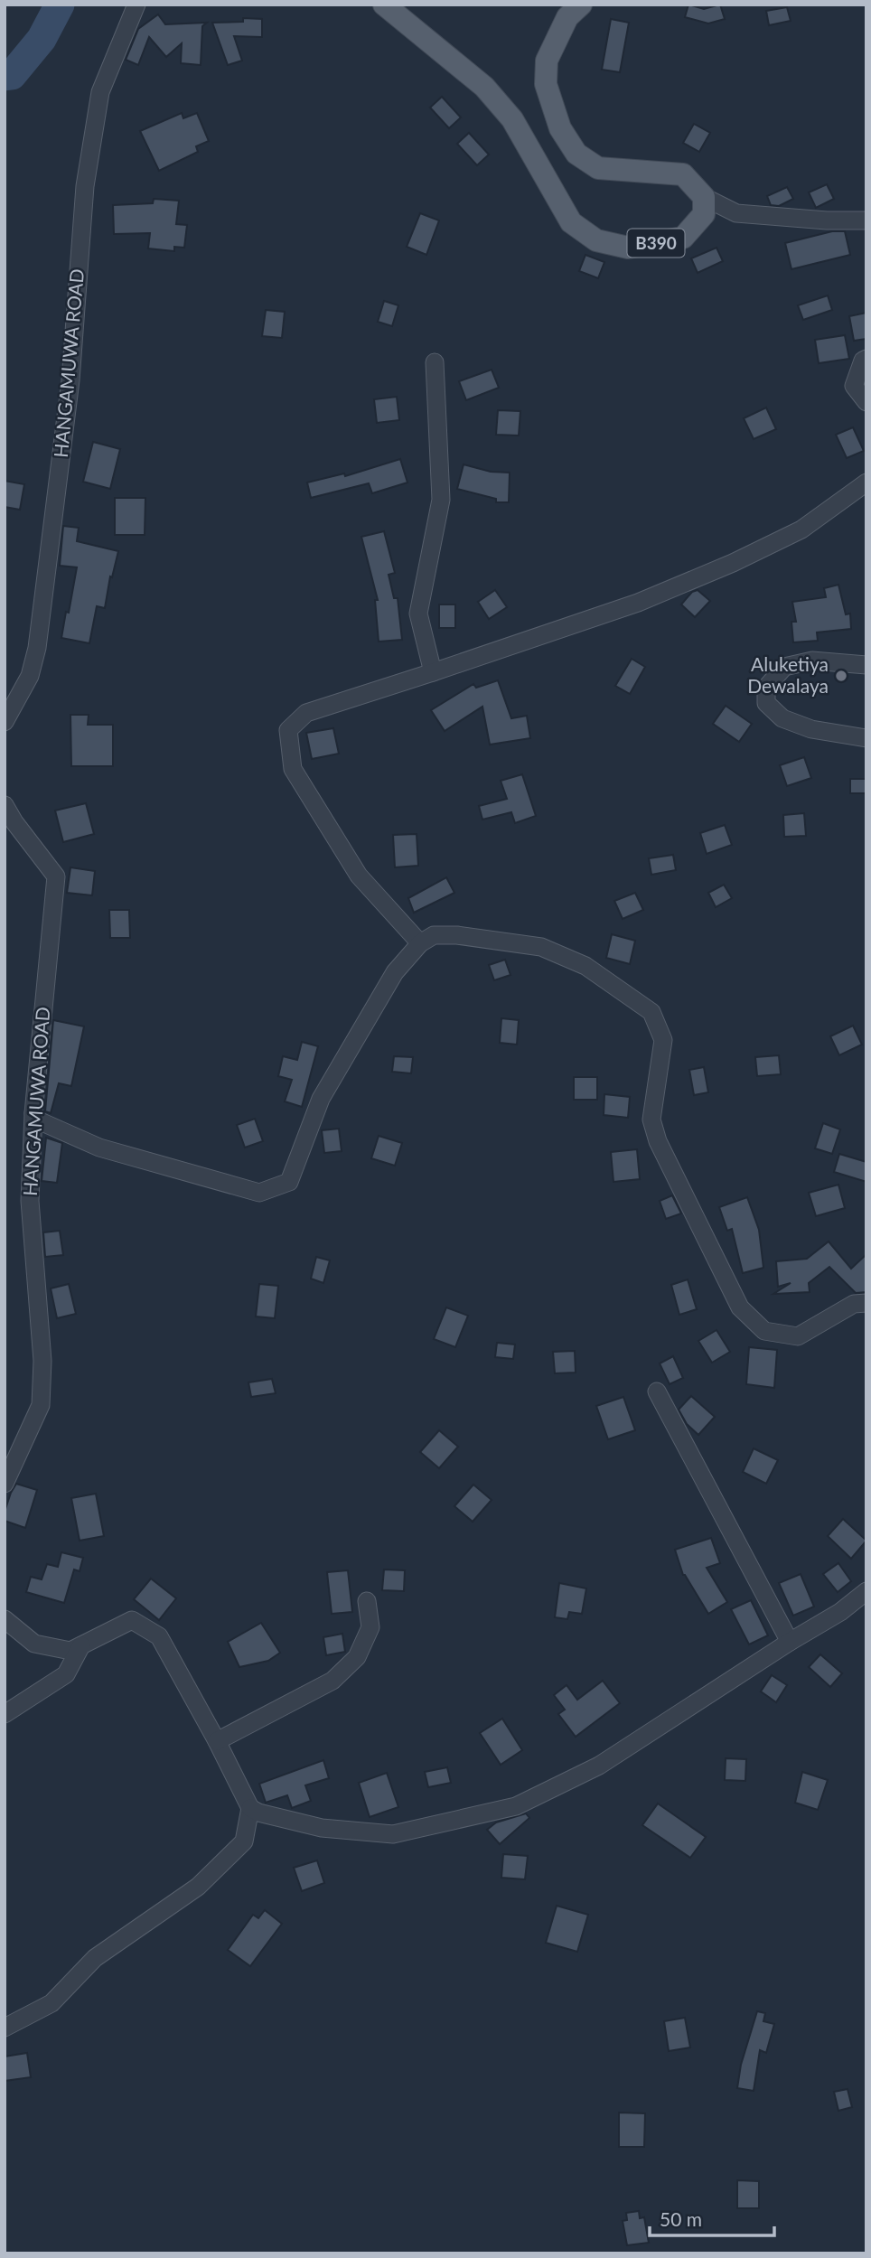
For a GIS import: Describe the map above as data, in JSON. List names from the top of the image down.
{
  "streets": {
    "main road": ["B390"],
    "street": ["HANGAMUWA ROAD"]
  },
  "places": ["Aluketiya Dewalaya"],
  "scale_bar": "50 m"
}
